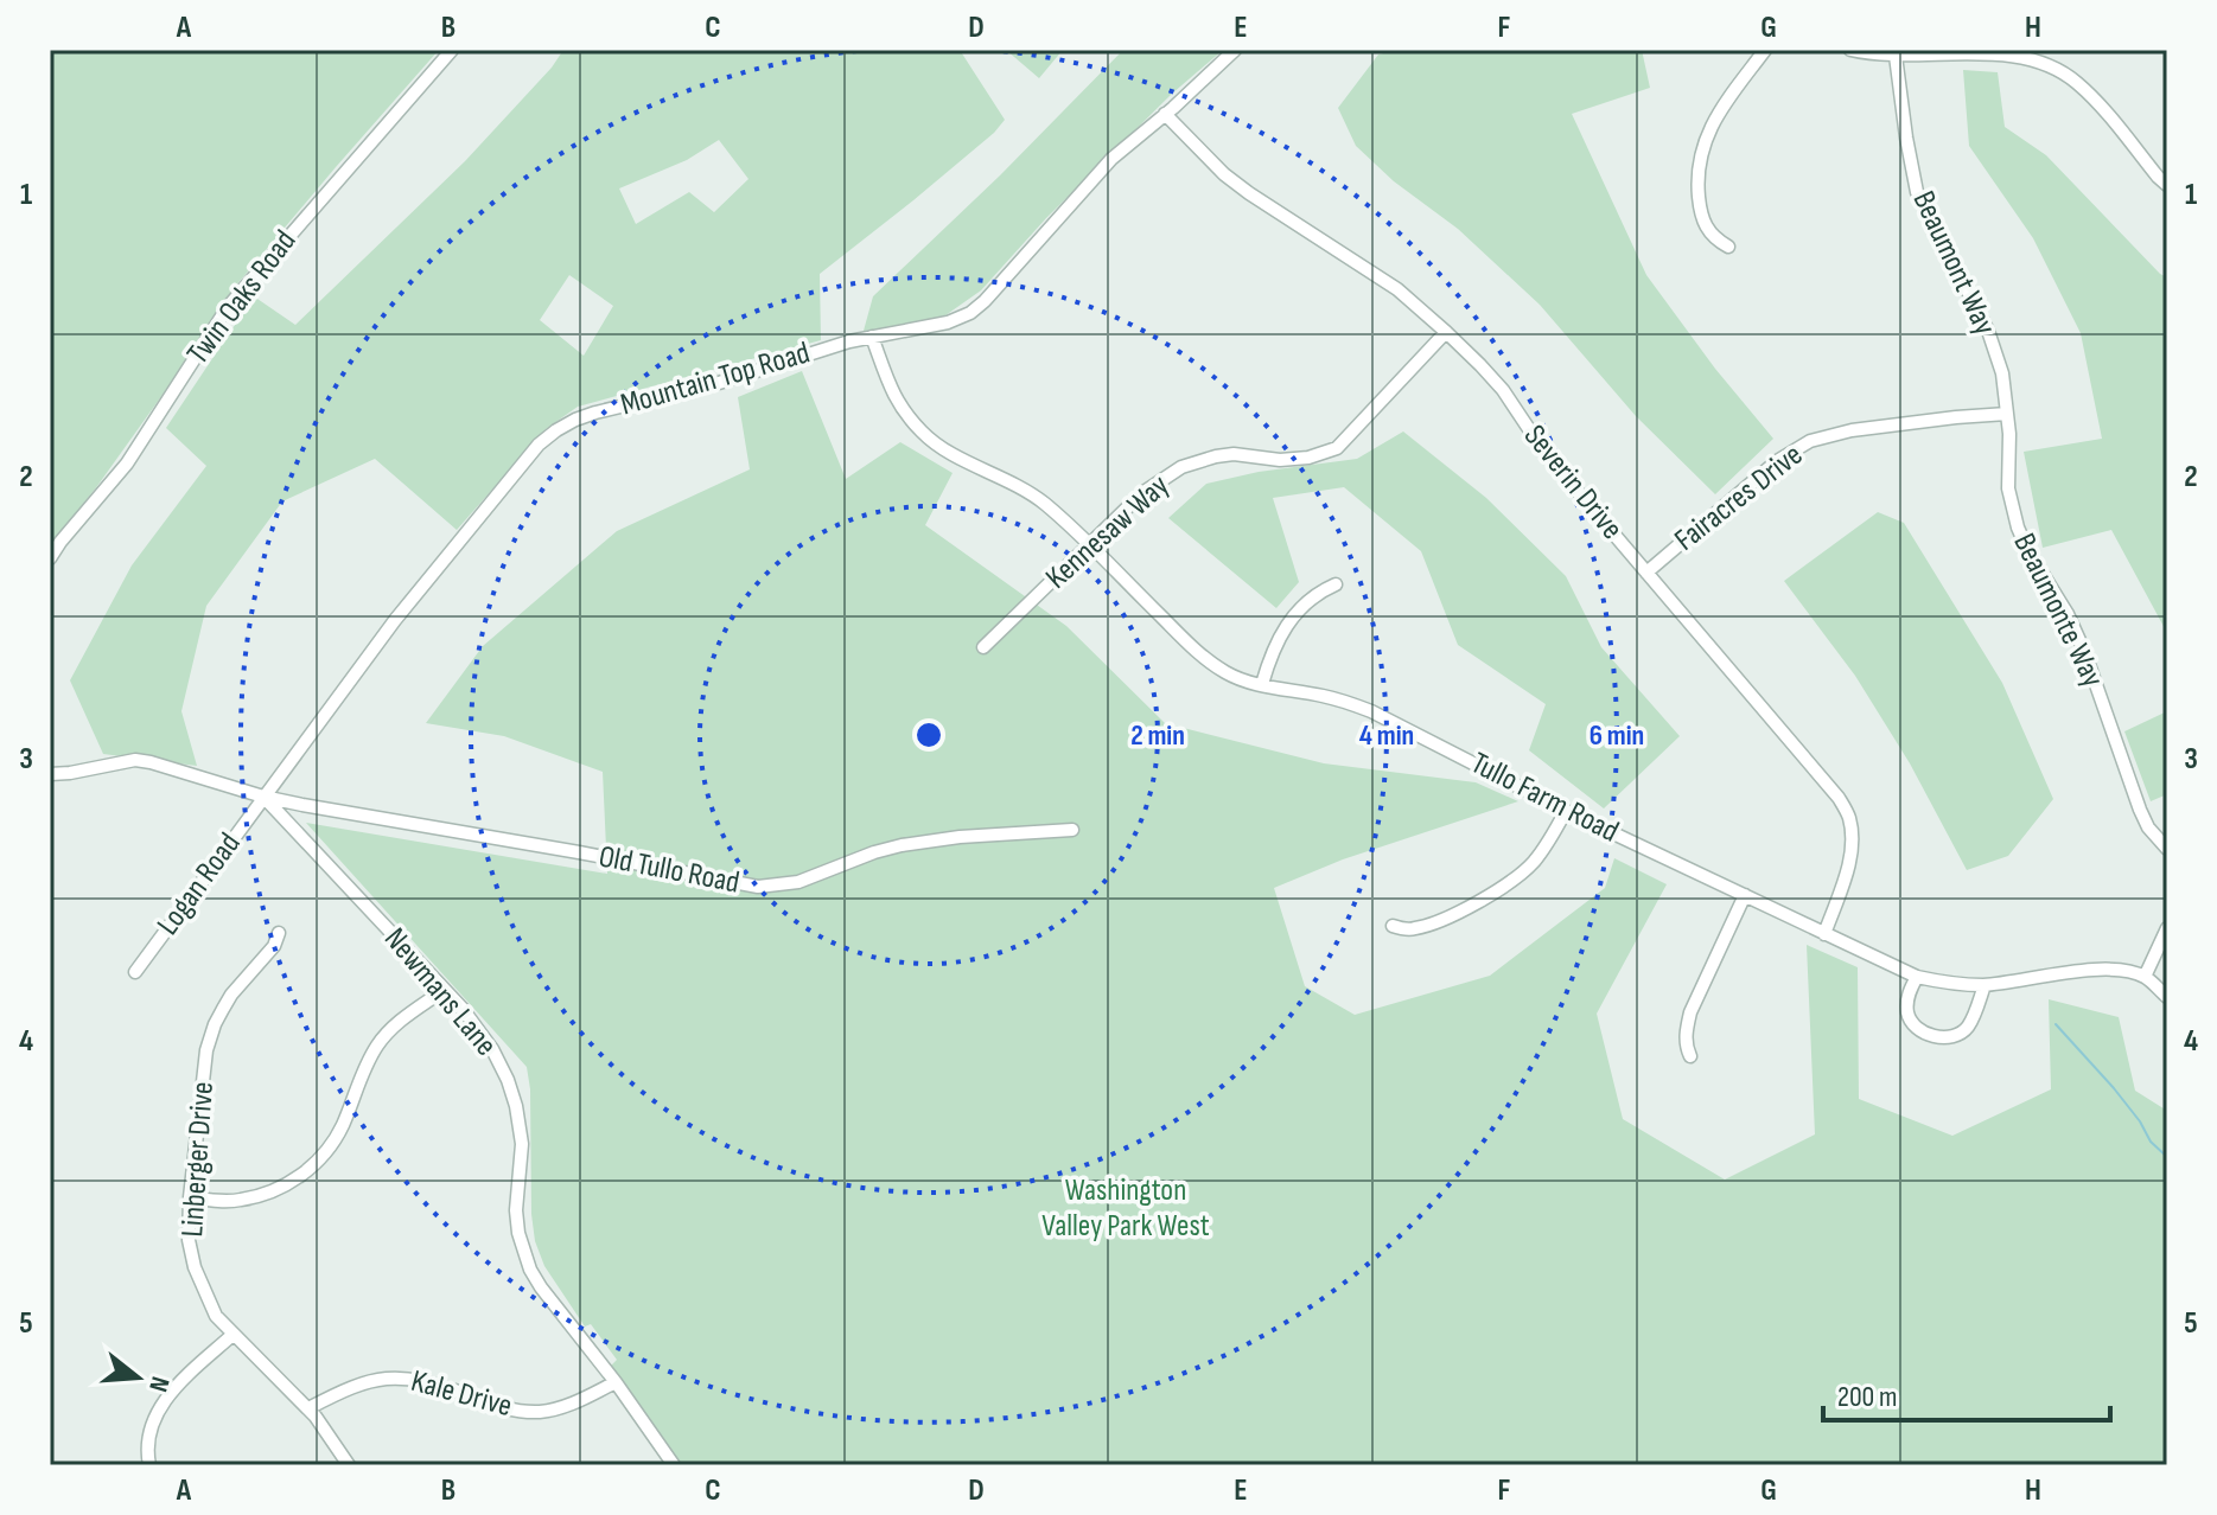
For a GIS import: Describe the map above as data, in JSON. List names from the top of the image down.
{
  "streets": {
    "street": [
      "Beaumont Way",
      "Twin Oaks Road",
      "Mountain Top Road",
      "Severin Drive",
      "Fairacres Drive",
      "Kennesaw Way",
      "Beaumonte Way",
      "Tullo Farm Road",
      "Old Tullo Road",
      "Logan Road",
      "Newmans Lane",
      "Linberger Drive",
      "Kale Drive"
    ]
  },
  "crossings": [
    ["Beaumont Way", "Fairacres Drive"],
    ["Beaumont Way", "Beaumonte Way"],
    ["Mountain Top Road", "Severin Drive"],
    ["Mountain Top Road", "Tullo Farm Road"],
    ["Mountain Top Road", "Old Tullo Road"],
    ["Mountain Top Road", "Logan Road"],
    ["Mountain Top Road", "Newmans Lane"],
    ["Severin Drive", "Fairacres Drive"],
    ["Severin Drive", "Kennesaw Way"],
    ["Severin Drive", "Tullo Farm Road"],
    ["Fairacres Drive", "Beaumonte Way"],
    ["Kennesaw Way", "Tullo Farm Road"],
    ["Old Tullo Road", "Logan Road"],
    ["Old Tullo Road", "Newmans Lane"],
    ["Logan Road", "Newmans Lane"],
    ["Newmans Lane", "Kale Drive"],
    ["Linberger Drive", "Kale Drive"]
  ],
  "parks": ["Washington Valley Park West"],
  "scale_bar": "200 m",
  "north": "right",
  "grid": {
    "columns": [
      "A",
      "B",
      "C",
      "D",
      "E",
      "F",
      "G",
      "H"
    ],
    "rows": [
      "1",
      "2",
      "3",
      "4",
      "5"
    ]
  },
  "rings": ["2 min", "4 min", "6 min"]
}
